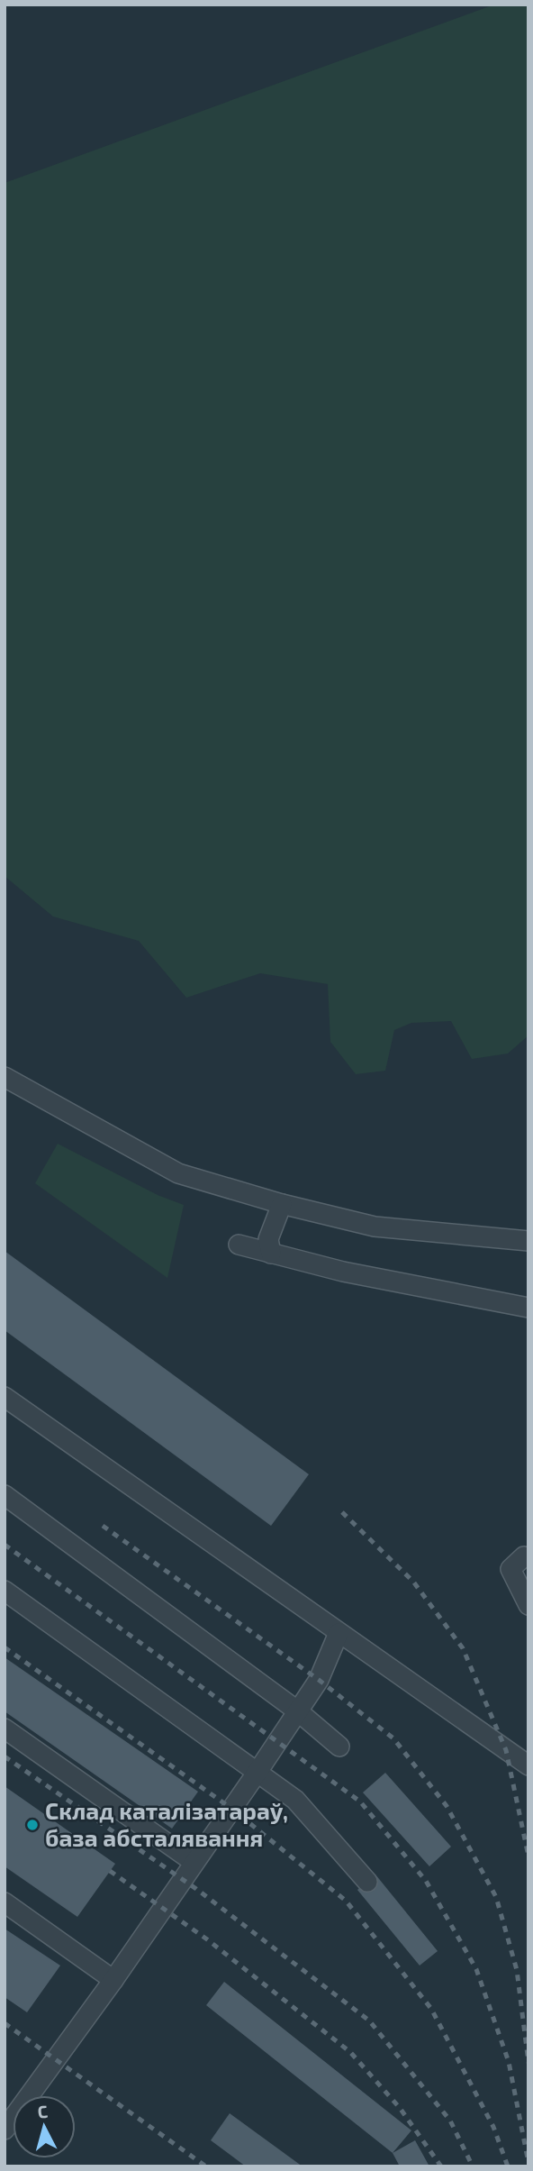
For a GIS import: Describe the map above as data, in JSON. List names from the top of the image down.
{
  "places": ["Склад каталізатараў, база абсталявання"],
  "north": "top"
}
